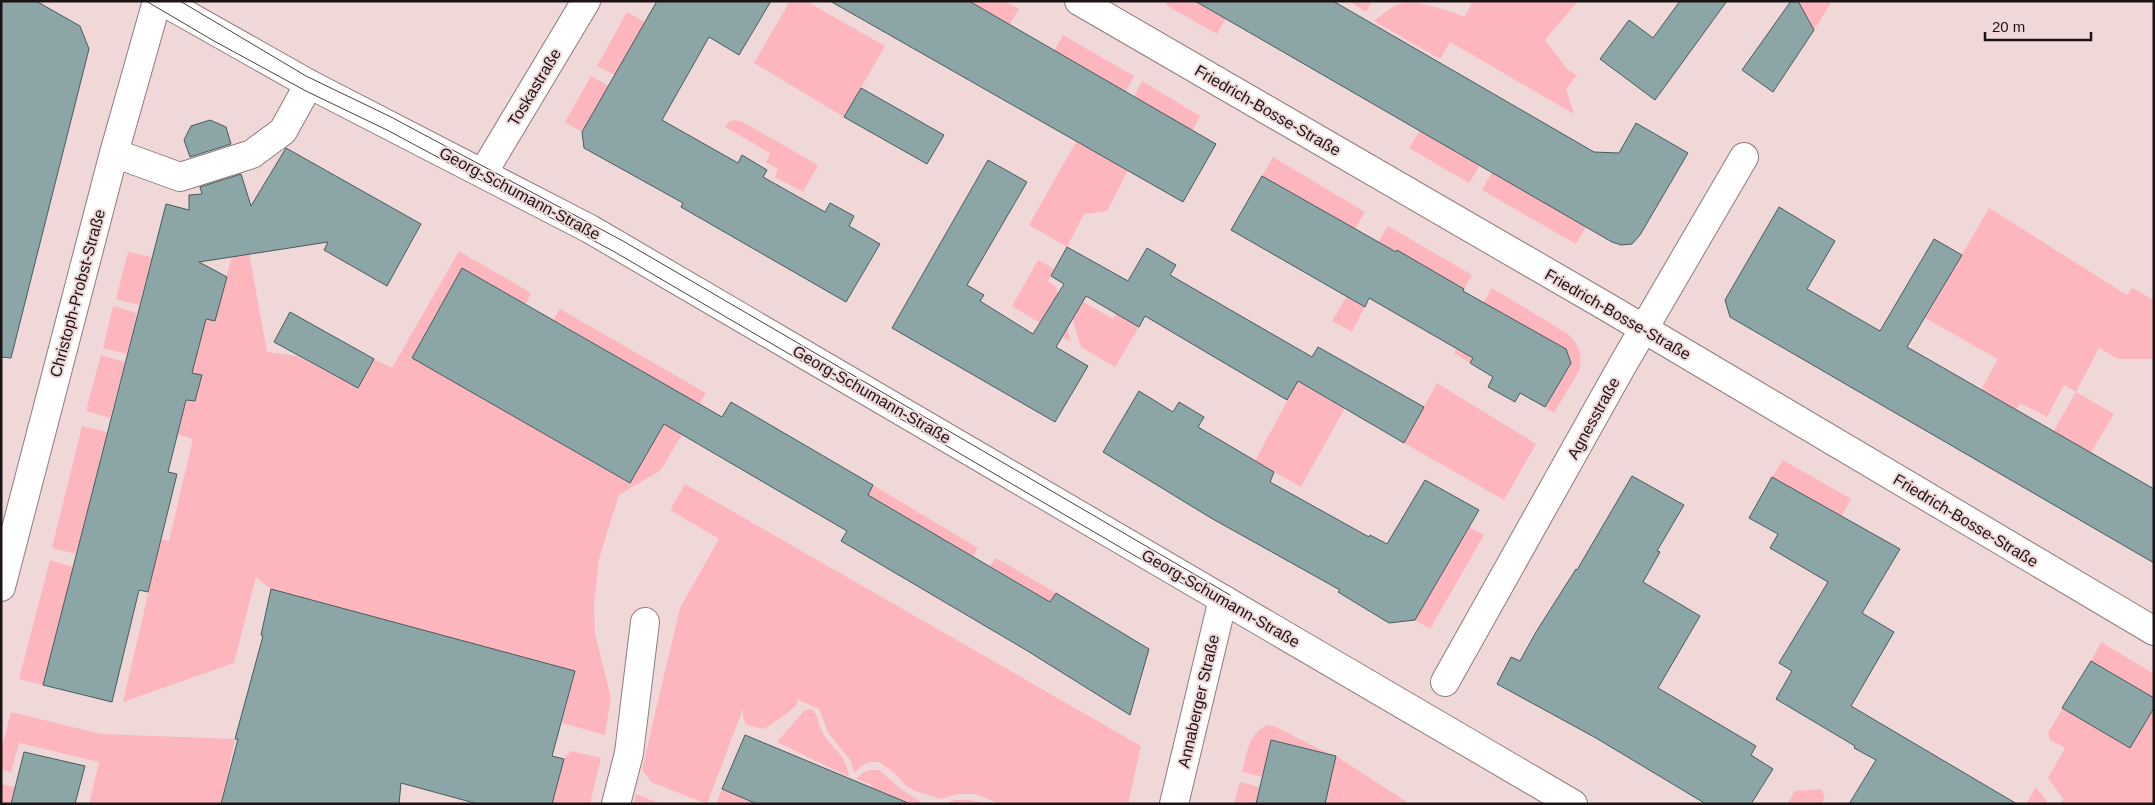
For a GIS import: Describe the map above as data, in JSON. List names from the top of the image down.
{
  "streets": {
    "street": [
      "Toskastraße",
      "Friedrich-Bosse-Straße",
      "Georg-Schumann-Straße",
      "Christoph-Probst-Straße",
      "Agnesstraße",
      "Annaberger Straße"
    ]
  },
  "crossings": [
    ["Toskastraße", "Georg-Schumann-Straße"],
    ["Friedrich-Bosse-Straße", "Agnesstraße"],
    ["Georg-Schumann-Straße", "Annaberger Straße"]
  ],
  "scale_bar": "20 m"
}
